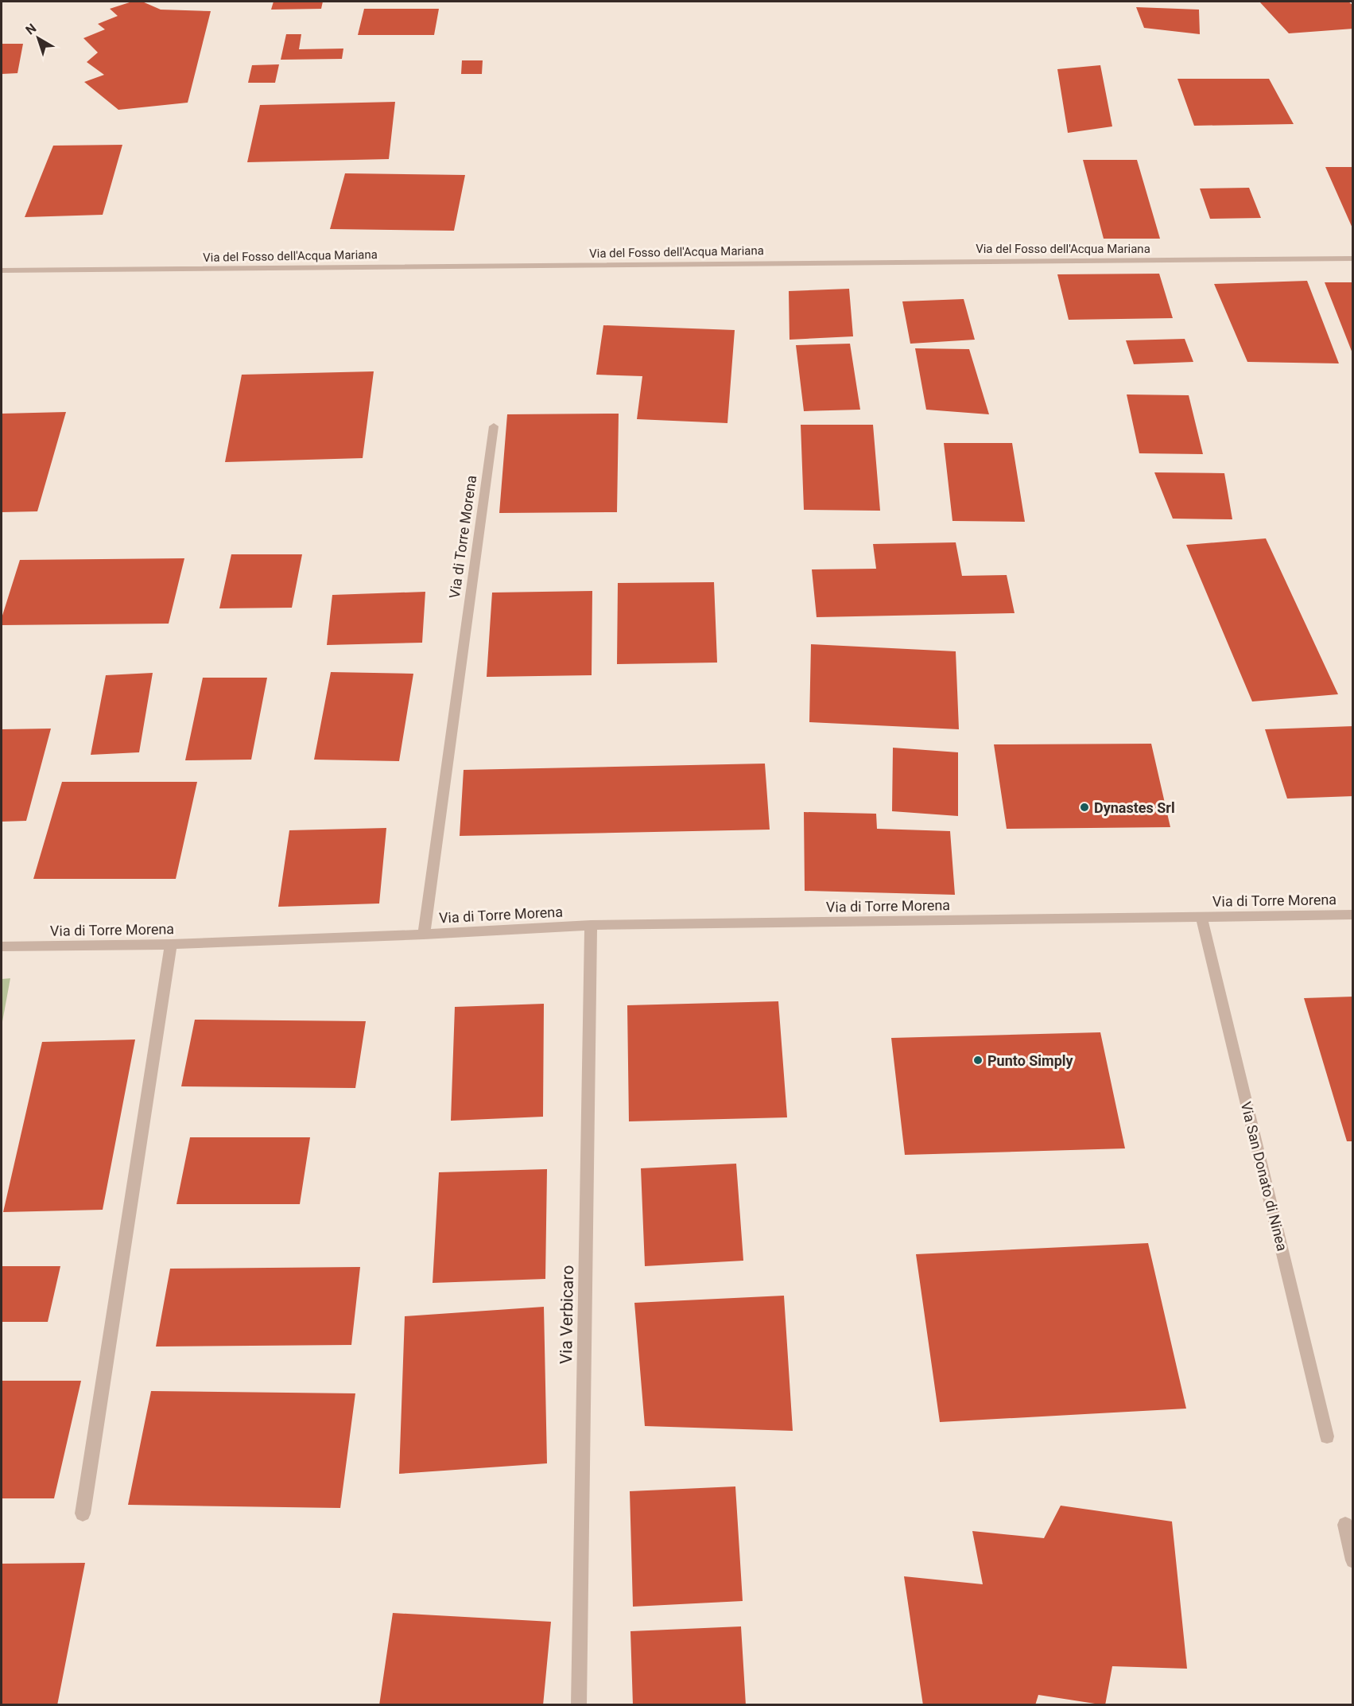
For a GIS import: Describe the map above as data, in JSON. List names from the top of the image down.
{
  "streets": {
    "street": [
      "Via del Fosso dell'Acqua Mariana",
      "Via di Torre Morena",
      "Via San Donato di Ninea",
      "Via Verbicaro"
    ]
  },
  "crossings": [
    ["Via di Torre Morena", "Via San Donato di Ninea"],
    ["Via di Torre Morena", "Via Verbicaro"]
  ],
  "places": ["Dynastes Srl", "Punto Simply"],
  "north": "top left"
}
